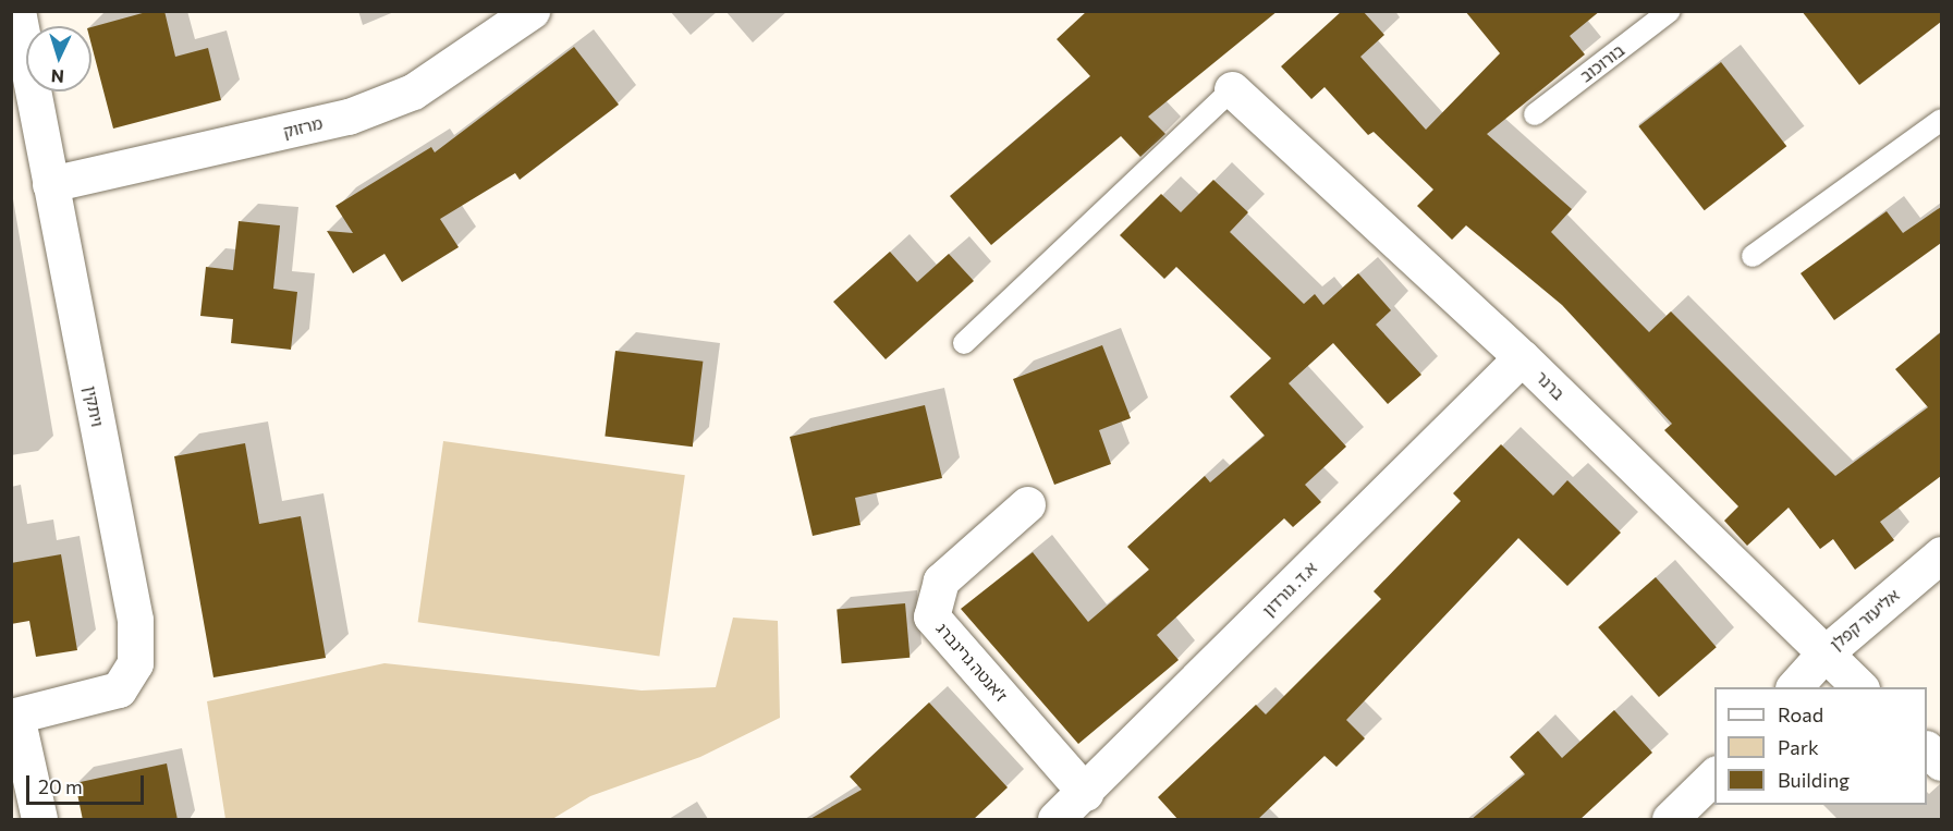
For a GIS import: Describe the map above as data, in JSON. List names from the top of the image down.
{
  "streets": {
    "street": [
      "מרזוק",
      "ברנר",
      "ויתקין",
      "א.ד. גורדון",
      "אליעזר קפלן",
      "ז'אנטה גרינברג"
    ],
    "lane": ["בורוכוב"]
  },
  "crossings": [
    ["מרזוק", "ויתקין"],
    ["ברנר", "א.ד. גורדון"],
    ["ברנר", "אליעזר קפלן"],
    ["א.ד. גורדון", "ז'אנטה גרינברג"]
  ],
  "legend": ["Road", "Park", "Building"],
  "scale_bar": "20 m",
  "north": "bottom"
}
